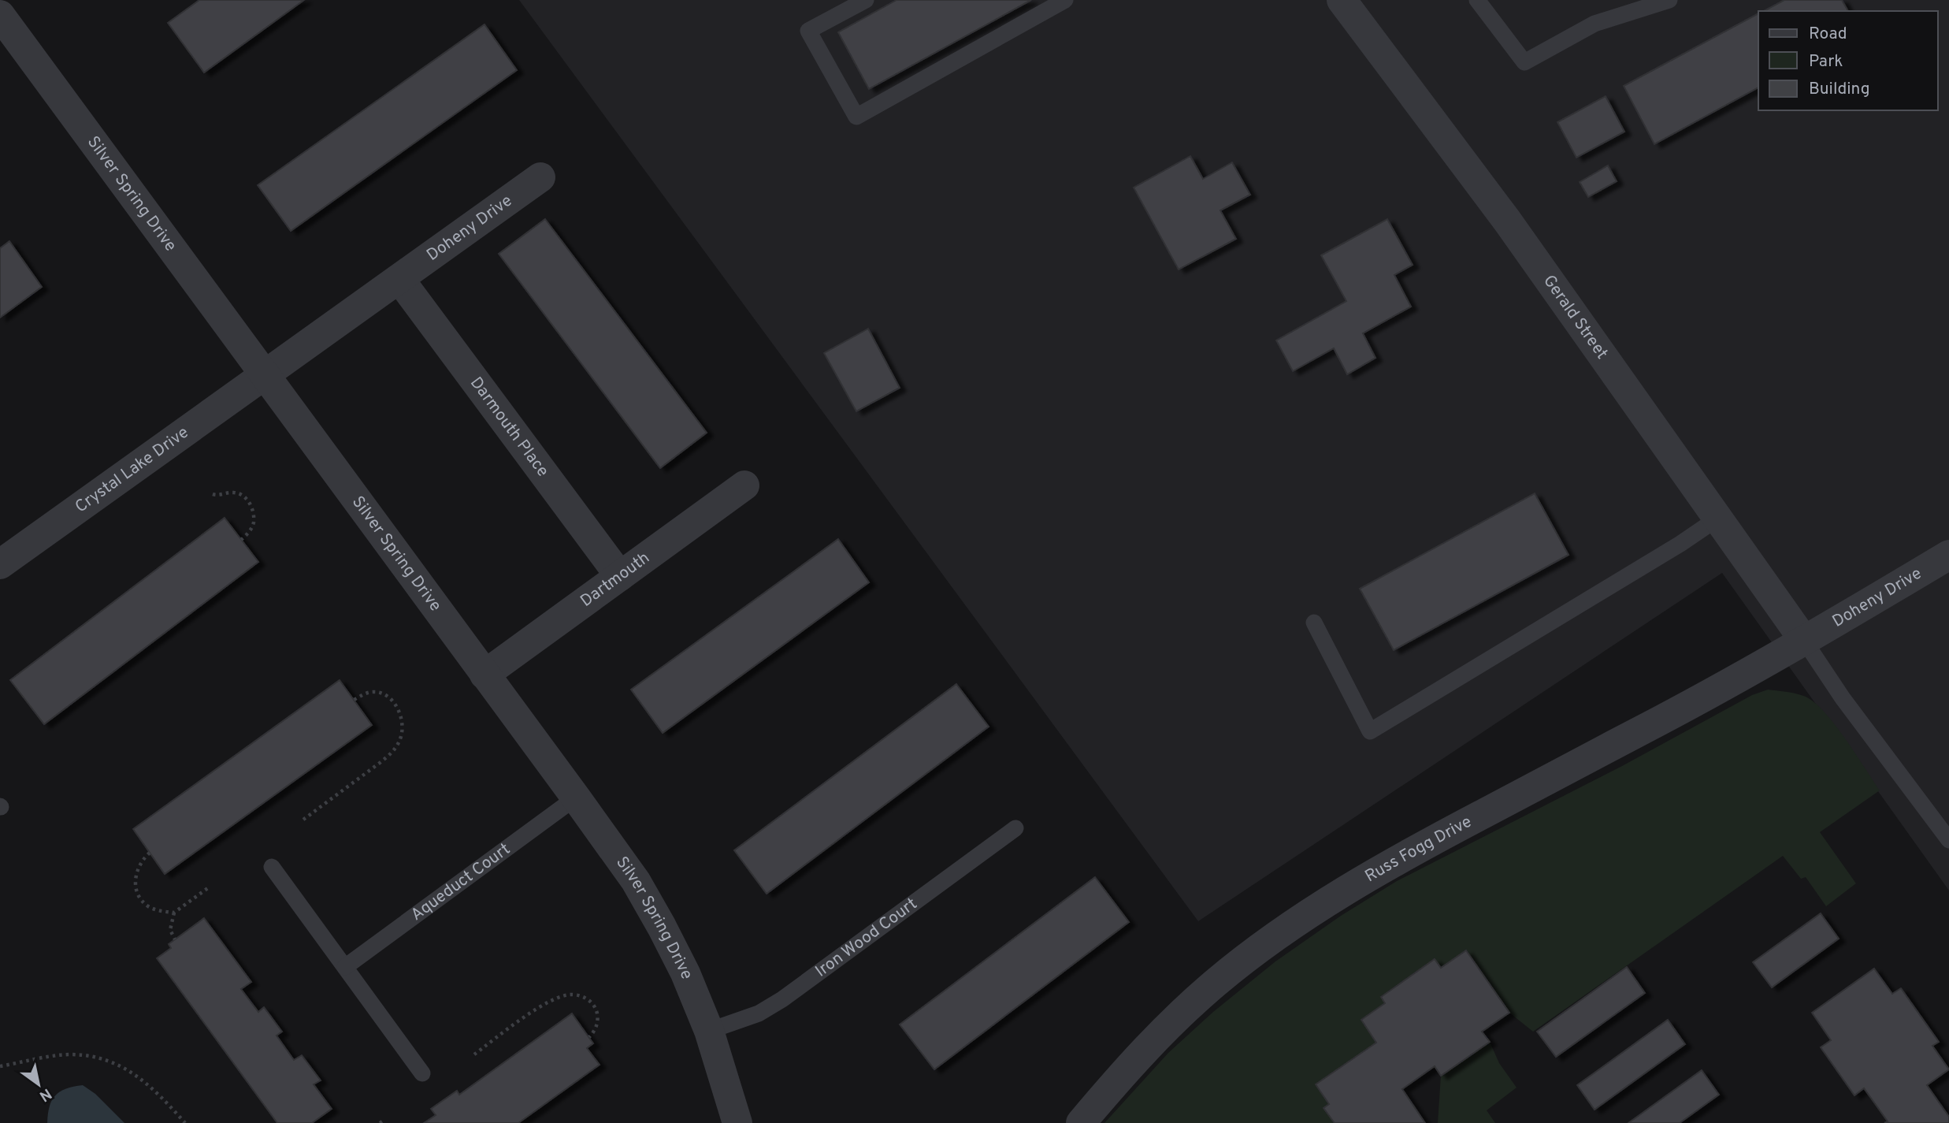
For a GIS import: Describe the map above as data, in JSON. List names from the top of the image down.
{
  "streets": {
    "street": [
      "Silver Spring Drive",
      "Doheny Drive",
      "Gerald Street",
      "Darmouth Place",
      "Crystal Lake Drive",
      "Dartmouth",
      "Russ Fogg Drive"
    ],
    "lane": ["Aqueduct Court", "Iron Wood Court"]
  },
  "crossings": [
    ["Silver Spring Drive", "Crystal Lake Drive"],
    ["Silver Spring Drive", "Dartmouth"],
    ["Silver Spring Drive", "Aqueduct Court"],
    ["Silver Spring Drive", "Iron Wood Court"],
    ["Doheny Drive", "Gerald Street"],
    ["Doheny Drive", "Darmouth Place"],
    ["Doheny Drive", "Russ Fogg Drive"],
    ["Gerald Street", "Russ Fogg Drive"],
    ["Darmouth Place", "Dartmouth"]
  ],
  "legend": ["Road", "Park", "Building"],
  "north": "bottom right"
}
